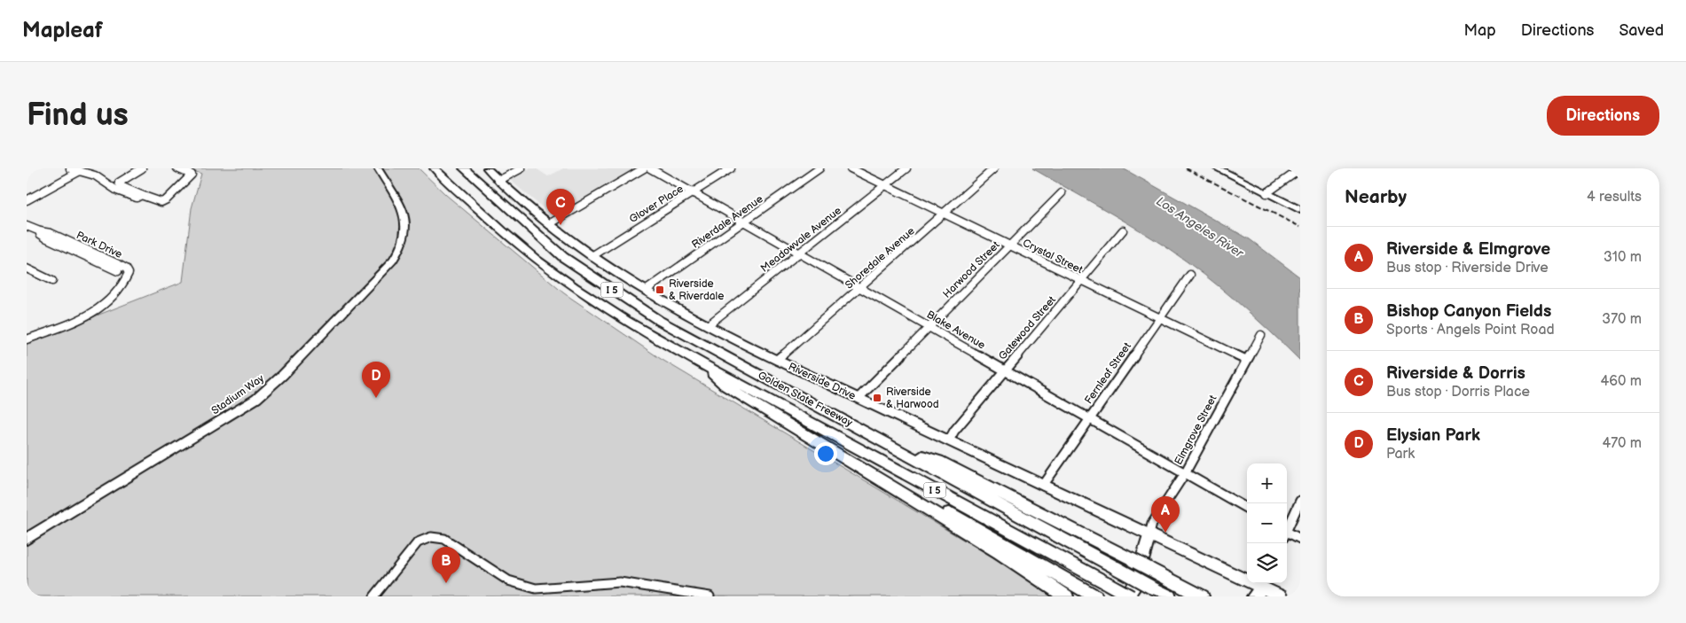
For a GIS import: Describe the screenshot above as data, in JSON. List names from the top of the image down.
{
  "streets": {
    "highway": ["I 5", "Golden State Freeway"],
    "main road": ["Riverside Drive", "Stadium Way"],
    "street": [
      "Glover Place",
      "Riverdale Avenue",
      "Meadowvale Avenue",
      "Park Drive",
      "Crystal Street",
      "Shoredale Avenue",
      "Harwood Street",
      "Gatewood Street",
      "Blake Avenue",
      "Fernleaf Street",
      "Elmgrove Street"
    ]
  },
  "crossings": [
    ["Glover Place", "Blake Avenue"],
    ["Glover Place", "Riverside Drive"],
    ["Riverdale Avenue", "Blake Avenue"],
    ["Riverdale Avenue", "Riverside Drive"],
    ["Meadowvale Avenue", "Crystal Street"],
    ["Meadowvale Avenue", "Blake Avenue"],
    ["Meadowvale Avenue", "Riverside Drive"],
    ["Crystal Street", "Shoredale Avenue"],
    ["Crystal Street", "Harwood Street"],
    ["Crystal Street", "Gatewood Street"],
    ["Crystal Street", "Fernleaf Street"],
    ["Crystal Street", "Elmgrove Street"],
    ["Shoredale Avenue", "Blake Avenue"],
    ["Shoredale Avenue", "Riverside Drive"],
    ["Harwood Street", "Blake Avenue"],
    ["Harwood Street", "Riverside Drive"],
    ["Gatewood Street", "Blake Avenue"],
    ["Gatewood Street", "Riverside Drive"],
    ["Blake Avenue", "Fernleaf Street"],
    ["Blake Avenue", "Elmgrove Street"],
    ["Fernleaf Street", "Riverside Drive"],
    ["Riverside Drive", "Elmgrove Street"]
  ],
  "water": ["Los Angeles River"],
  "places": {
    "transit": ["Riverside & Riverdale", "Riverside & Harwood"]
  },
  "page": {
    "header": "Mapleaf",
    "nav": ["Map", "Directions", "Saved"],
    "buttons": "Directions",
    "title": "Find us",
    "heading": ["Nearby", "4 results"],
    "pins": [
      "C",
      "D",
      "A",
      "B"
    ],
    "list": [
      {
        "mark": "A",
        "name": "Riverside & Elmgrove",
        "note": "Bus stop · Riverside Drive",
        "value": "310 m"
      },
      {
        "mark": "B",
        "name": "Bishop Canyon Fields",
        "note": "Sports · Angels Point Road",
        "value": "370 m"
      },
      {
        "mark": "C",
        "name": "Riverside & Dorris",
        "note": "Bus stop · Dorris Place",
        "value": "460 m"
      },
      {
        "mark": "D",
        "name": "Elysian Park",
        "note": "Park",
        "value": "470 m"
      }
    ],
    "map_buttons": ["+", "−"]
  }
}
